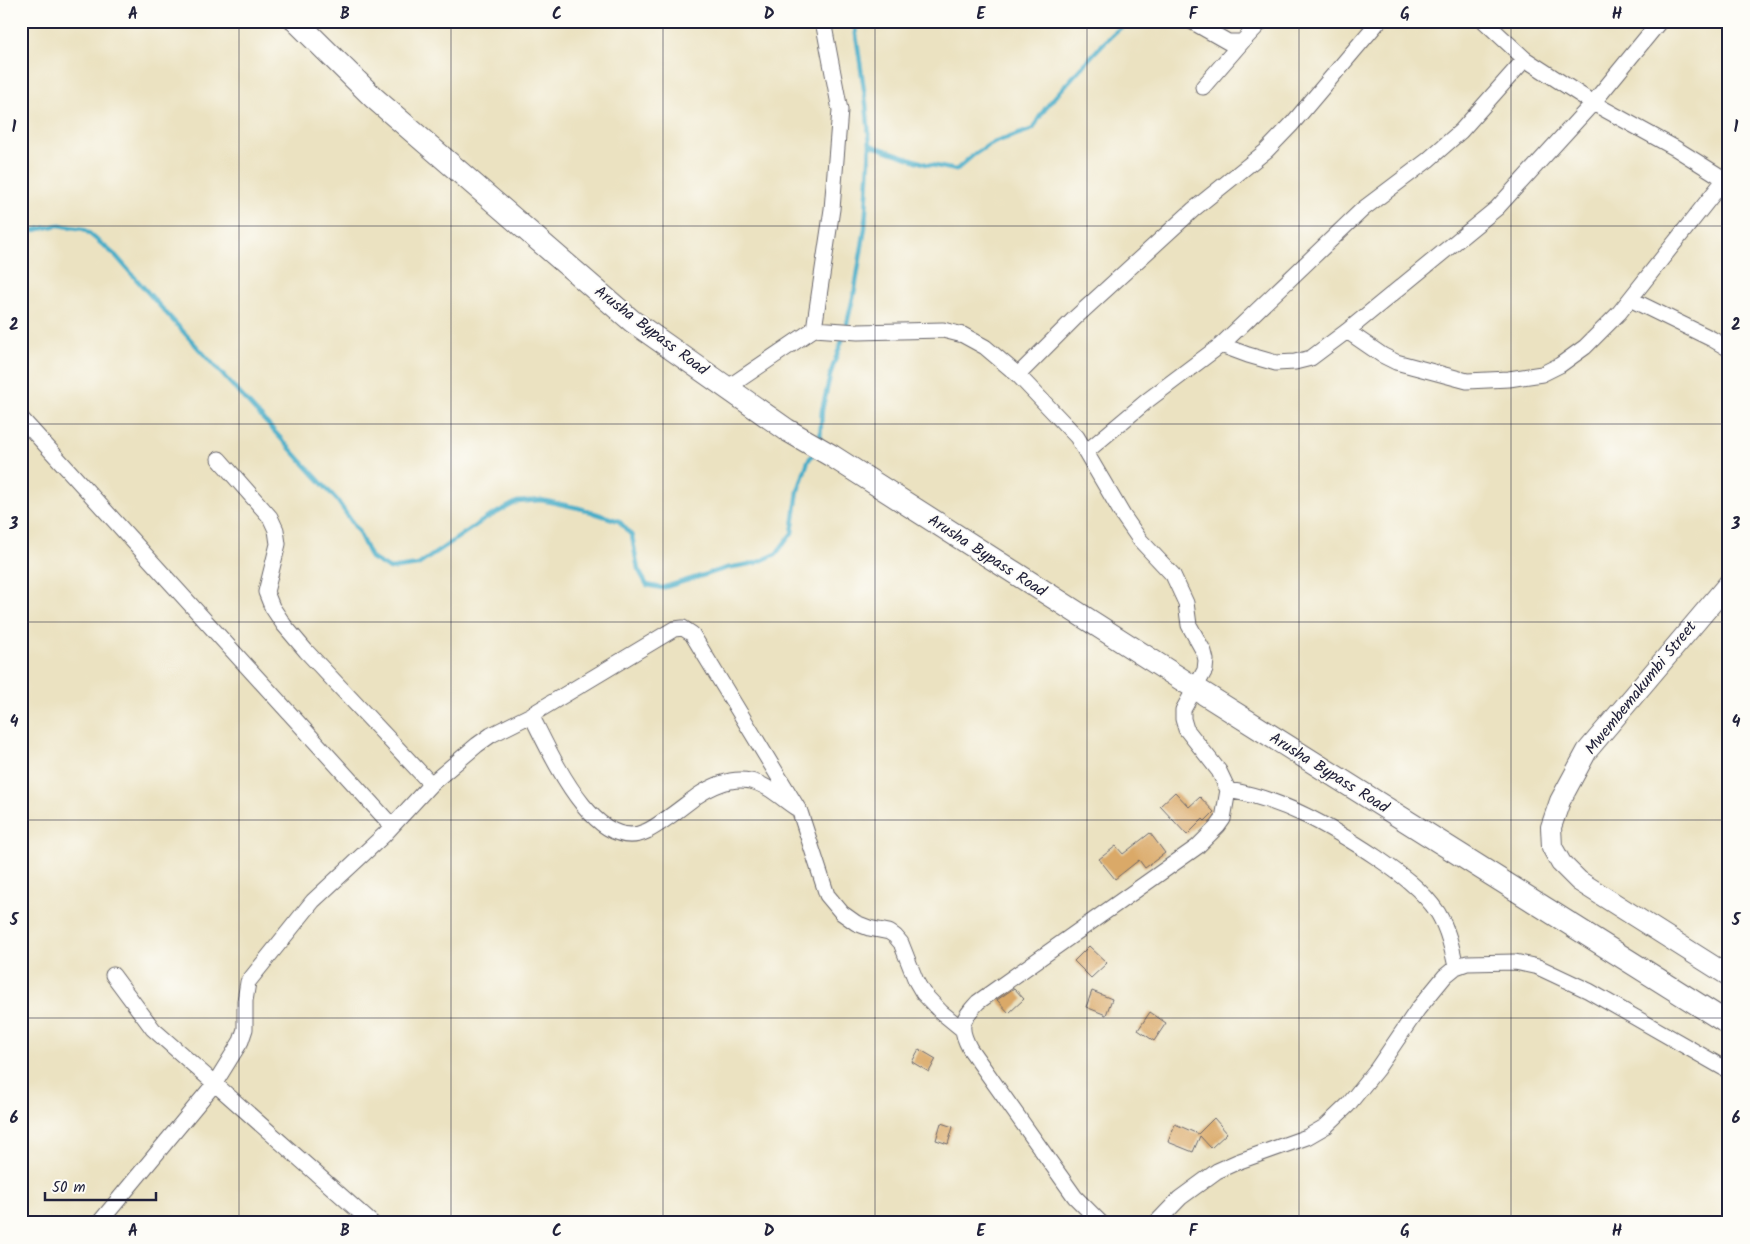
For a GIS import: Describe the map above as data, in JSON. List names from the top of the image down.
{
  "streets": {
    "main road": ["Arusha Bypass Road"],
    "street": ["Mwembemakumbi Street"]
  },
  "scale_bar": "50 m",
  "grid": {
    "columns": [
      "A",
      "B",
      "C",
      "D",
      "E",
      "F",
      "G",
      "H"
    ],
    "rows": [
      "1",
      "2",
      "3",
      "4",
      "5",
      "6"
    ]
  }
}
